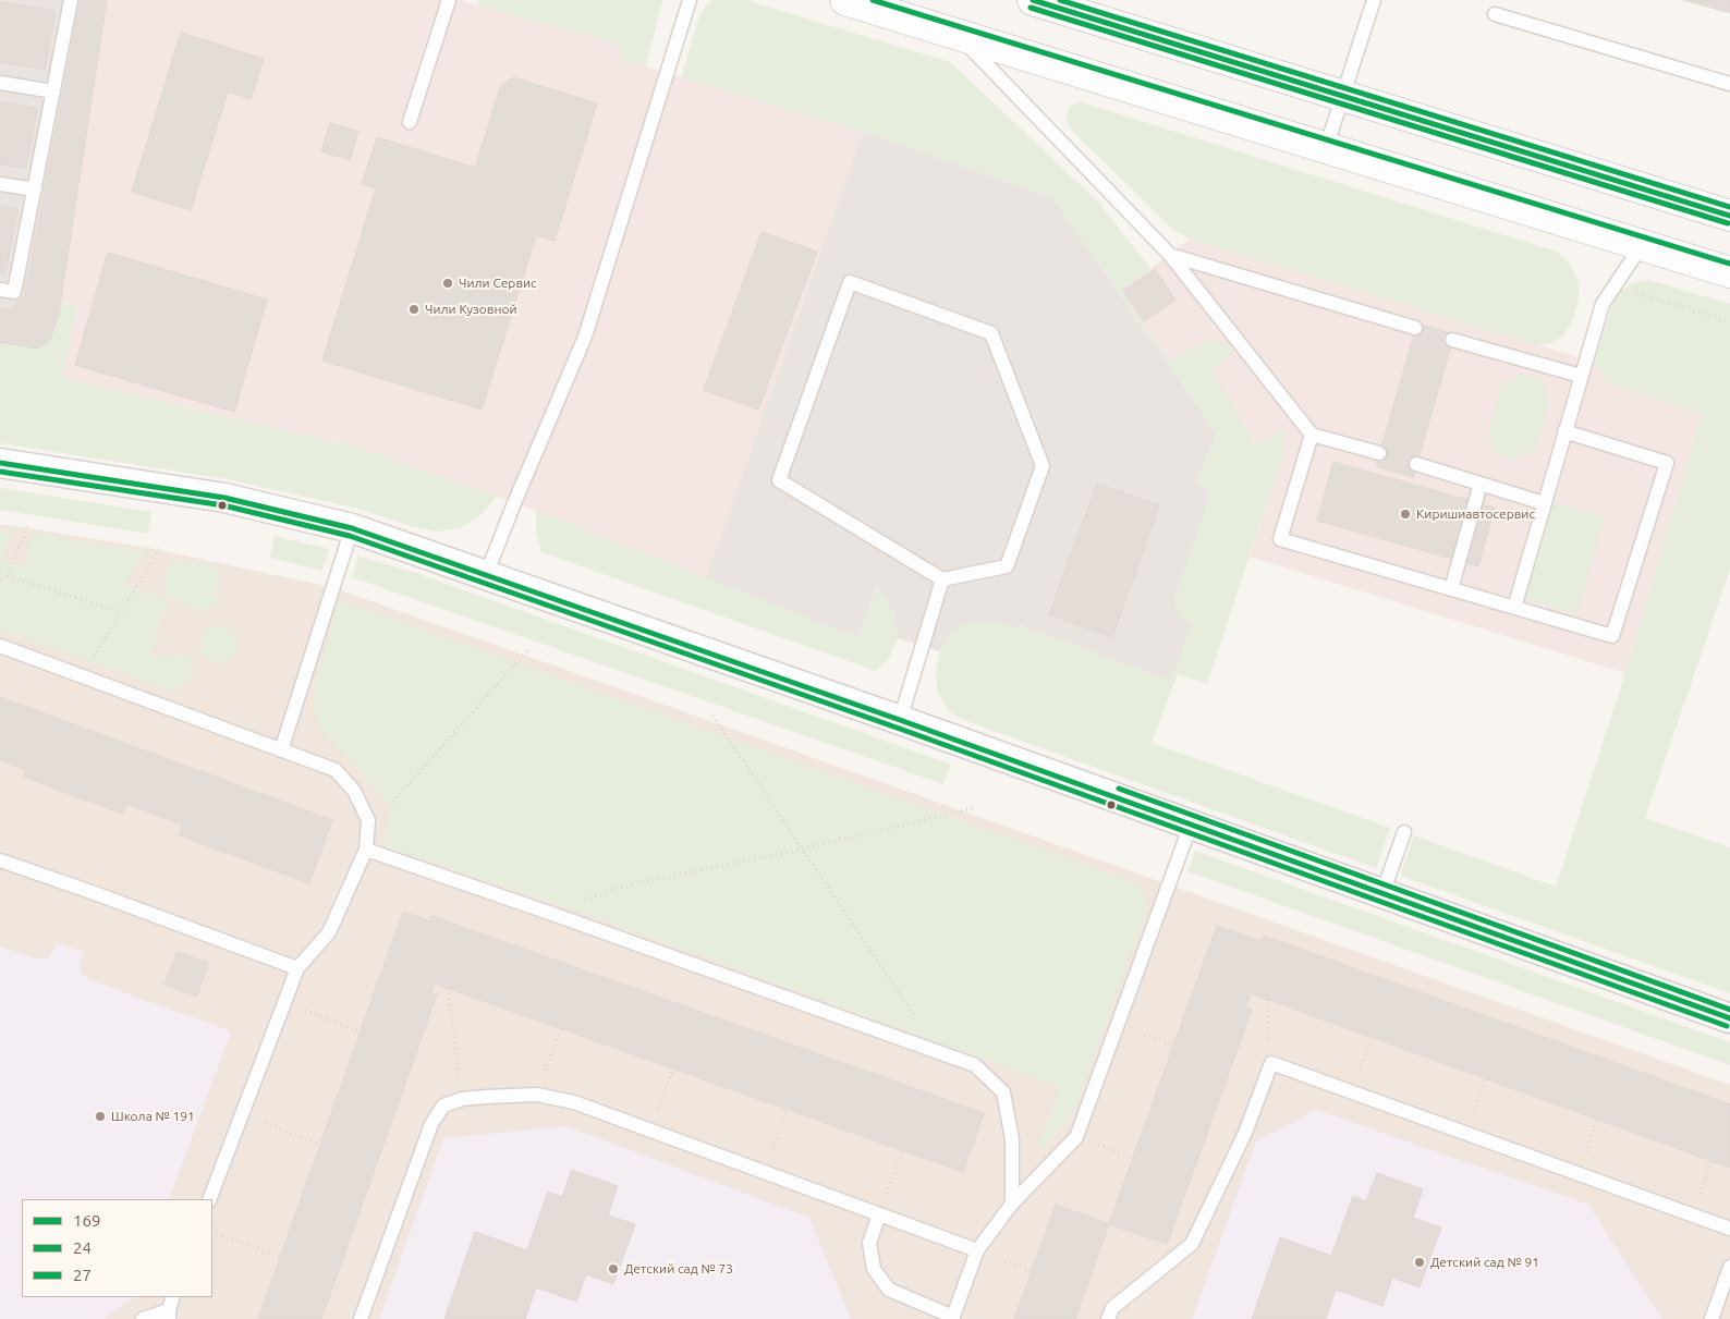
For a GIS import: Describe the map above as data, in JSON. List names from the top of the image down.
{
  "places": [
    "Чили Сервис",
    "Чили Кузовной",
    "Киришиавтосервис",
    "Школа № 191",
    "Детский сад № 91",
    "Детский сад № 73"
  ],
  "lines": ["transit line 169", "transit line 27", "transit line 24"],
  "legend": ["169", "24", "27"]
}
